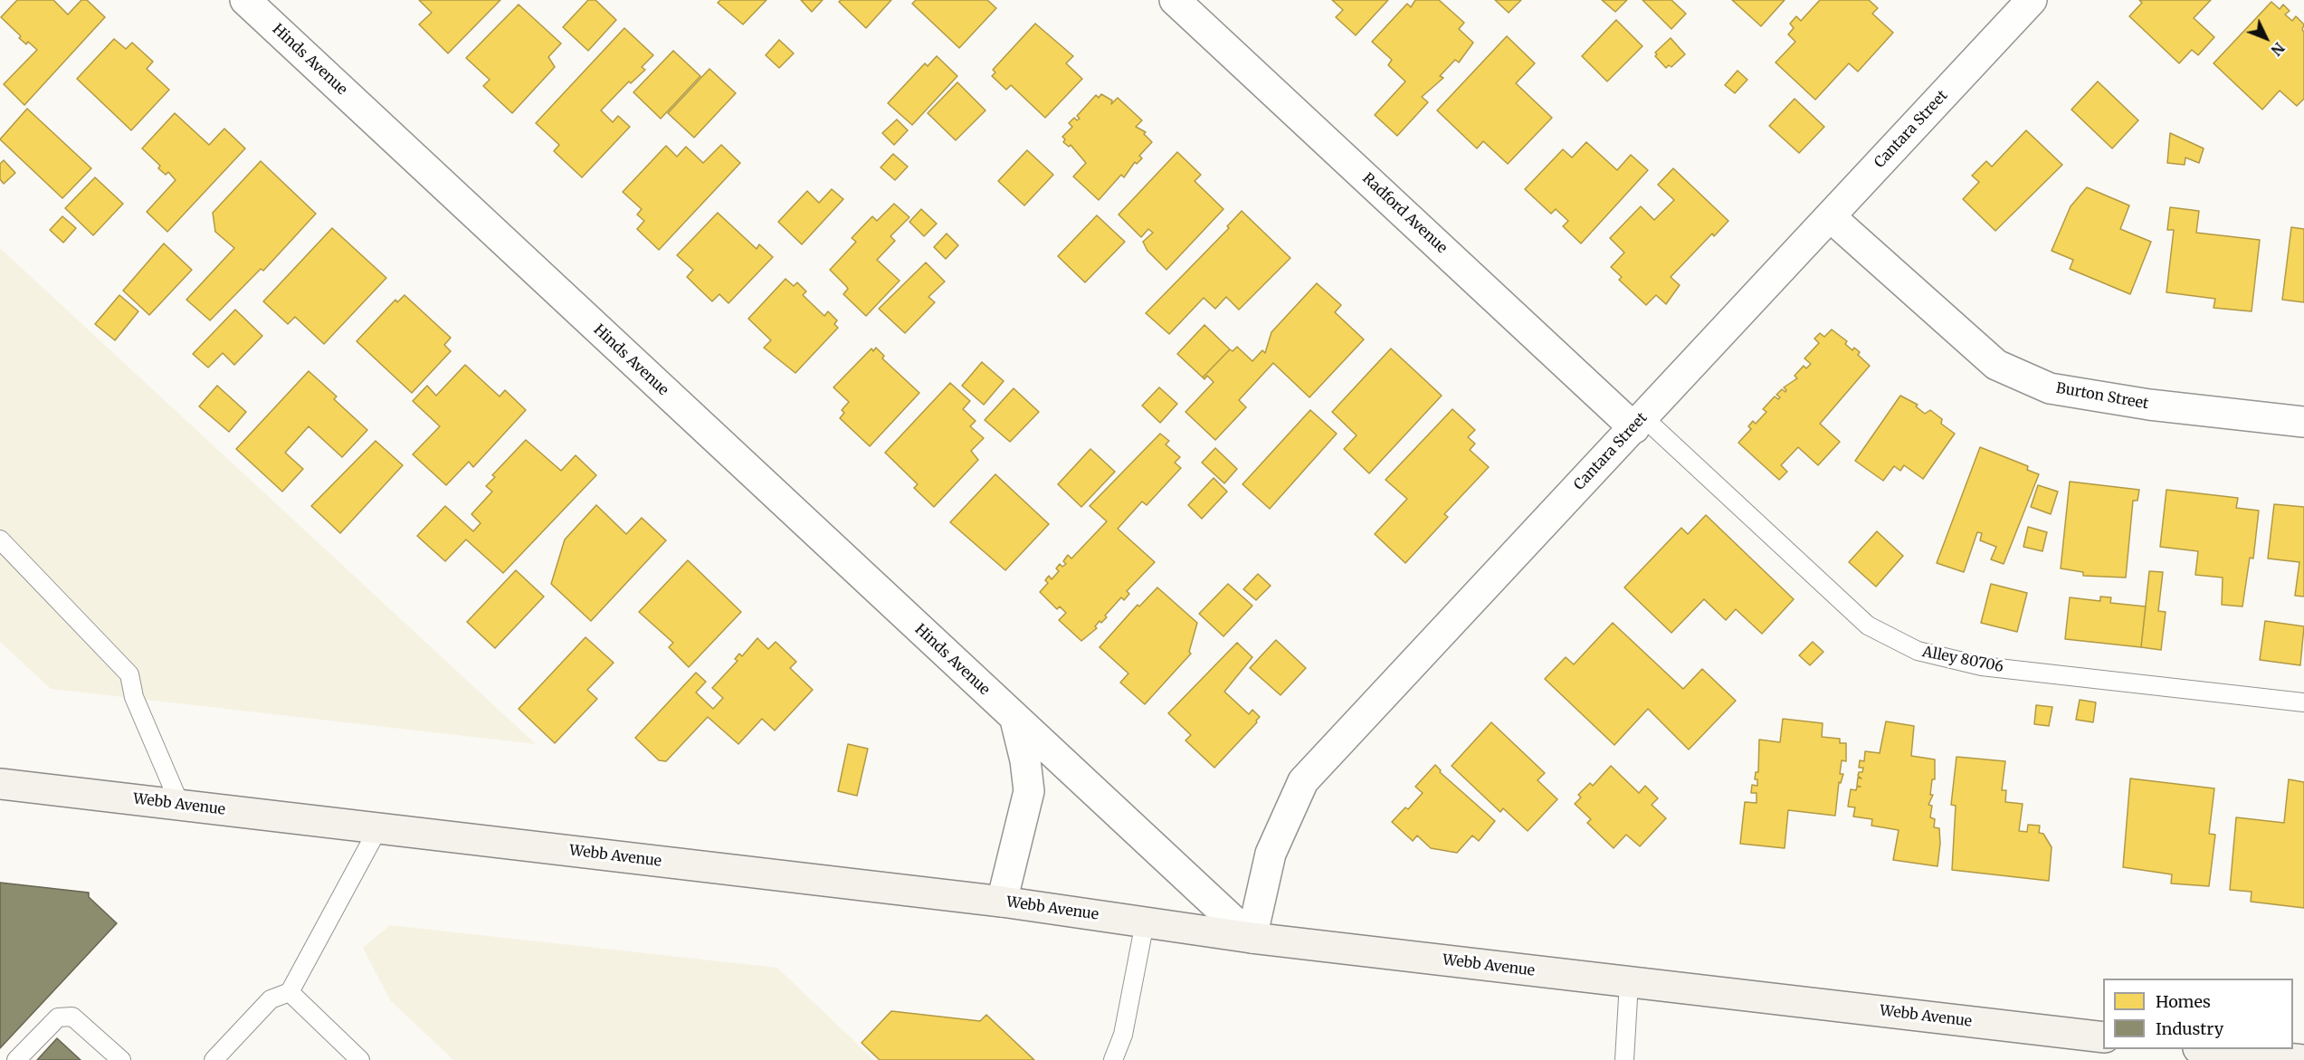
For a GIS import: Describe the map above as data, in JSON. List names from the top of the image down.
{
  "streets": {
    "street": [
      "Hinds Avenue",
      "Cantara Street",
      "Radford Avenue",
      "Burton Street",
      "Webb Avenue"
    ],
    "lane": ["Alley 80706"]
  },
  "crossings": [
    ["Hinds Avenue", "Cantara Street"],
    ["Hinds Avenue", "Webb Avenue"],
    ["Cantara Street", "Radford Avenue"],
    ["Cantara Street", "Burton Street"],
    ["Cantara Street", "Alley 80706"],
    ["Cantara Street", "Webb Avenue"],
    ["Radford Avenue", "Alley 80706"]
  ],
  "legend": ["Homes", "Industry"],
  "north": "bottom right"
}
